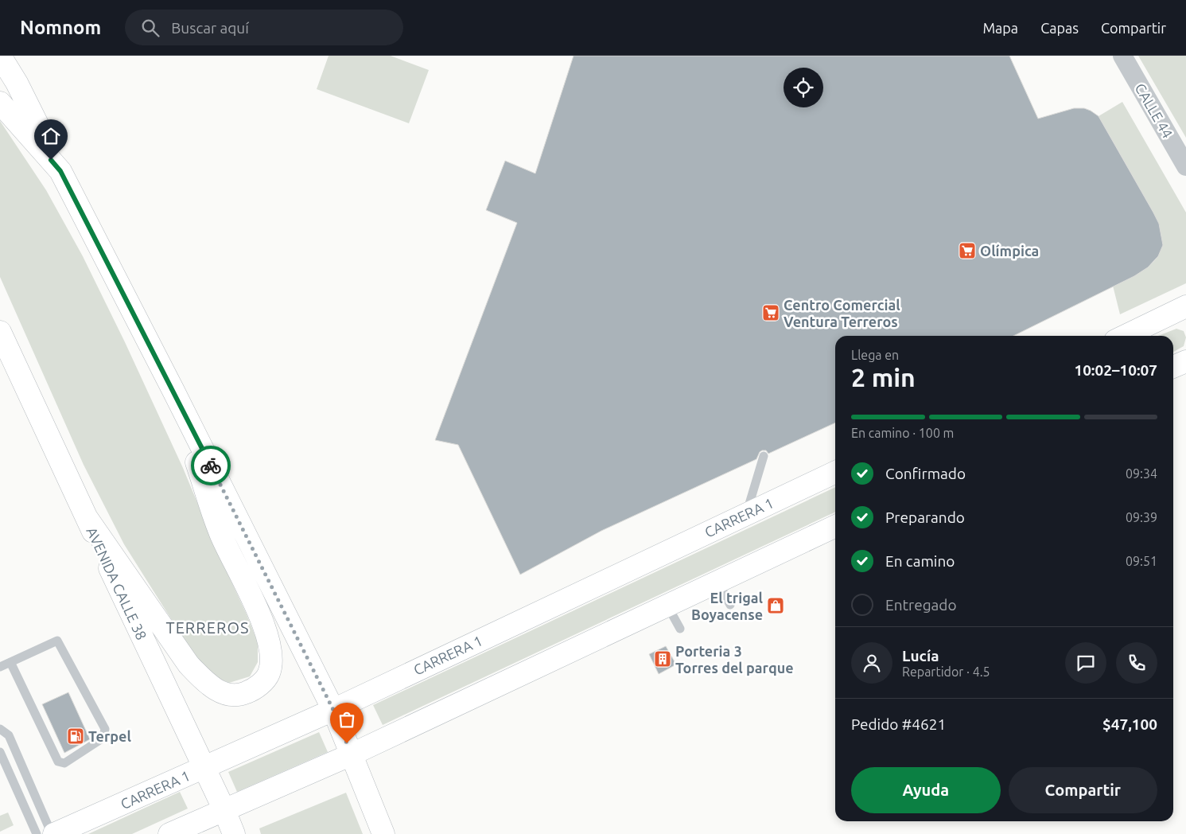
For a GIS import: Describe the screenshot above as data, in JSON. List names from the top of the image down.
{
  "streets": {
    "main road": ["CARRERA 1", "AVENIDA CALLE 38"],
    "street": ["CALLE 44"]
  },
  "crossings": [
    ["CARRERA 1", "AVENIDA CALLE 38"]
  ],
  "districts": ["TERREROS"],
  "places": {
    "supermarket": ["Olímpica", "Centro Comercial Ventura Terreros"],
    "shop": ["El trigal Boyacense"],
    "building": ["Porteria 3 Torres del parque"],
    "fuel station": ["Terpel"]
  },
  "page": {
    "header": "Nomnom",
    "search": "Buscar aquí",
    "nav": ["Mapa", "Capas", "Compartir"],
    "heading": ["2 min", "Llega en", "10:02–10:07"],
    "panel": [
      "Lucía",
      "Repartidor · 4.5",
      "Pedido #4621",
      "$47,100"
    ],
    "bar": "En camino · 100 m",
    "list": [
      ["Confirmado", "09:34"],
      ["Preparando", "09:39"],
      ["En camino", "09:51"],
      "Entregado"
    ],
    "buttons": ["Ayuda", "Compartir"]
  }
}
